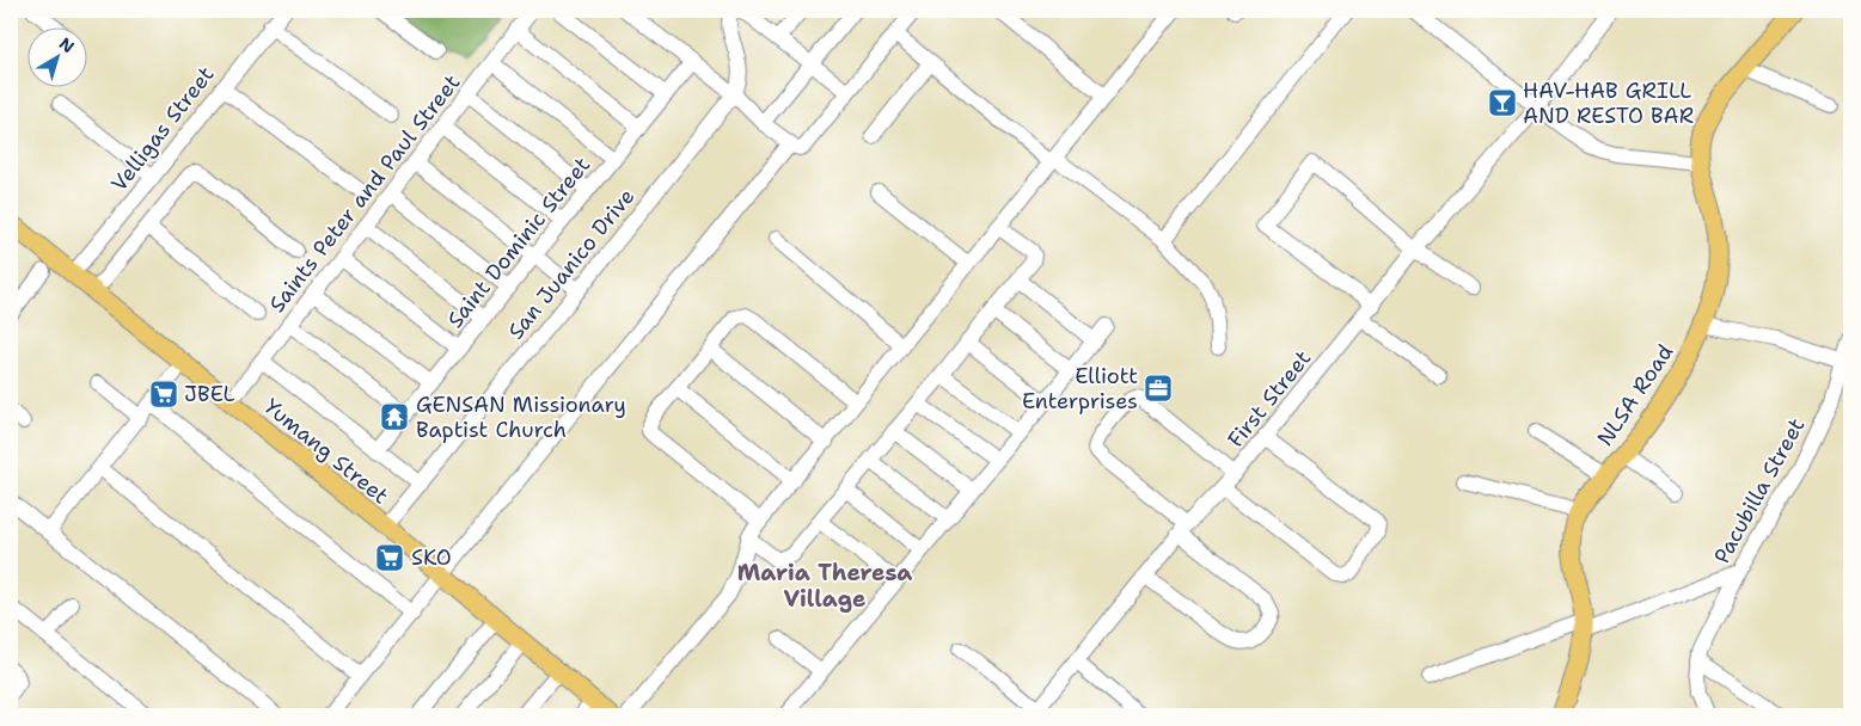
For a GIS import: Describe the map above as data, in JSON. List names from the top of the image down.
{
  "streets": {
    "main road": ["NLSA Road", "Yumang Street"],
    "street": [
      "Velligas Street",
      "Saints Peter and Paul Street",
      "Saint Dominic Street",
      "San Juanico Drive",
      "First Street",
      "Pacubilla Street"
    ]
  },
  "crossings": [
    ["Velligas Street", "Yumang Street"],
    ["Saints Peter and Paul Street", "Yumang Street"],
    ["San Juanico Drive", "Yumang Street"]
  ],
  "districts": ["Maria Theresa Village"],
  "places": {
    "bar": ["HAV-HAB GRILL AND RESTO BAR"],
    "office": ["Elliott Enterprises"],
    "supermarket": ["JBEL", "SKO"],
    "temple": ["GENSAN Missionary Baptist Church"]
  },
  "north": "top right"
}
